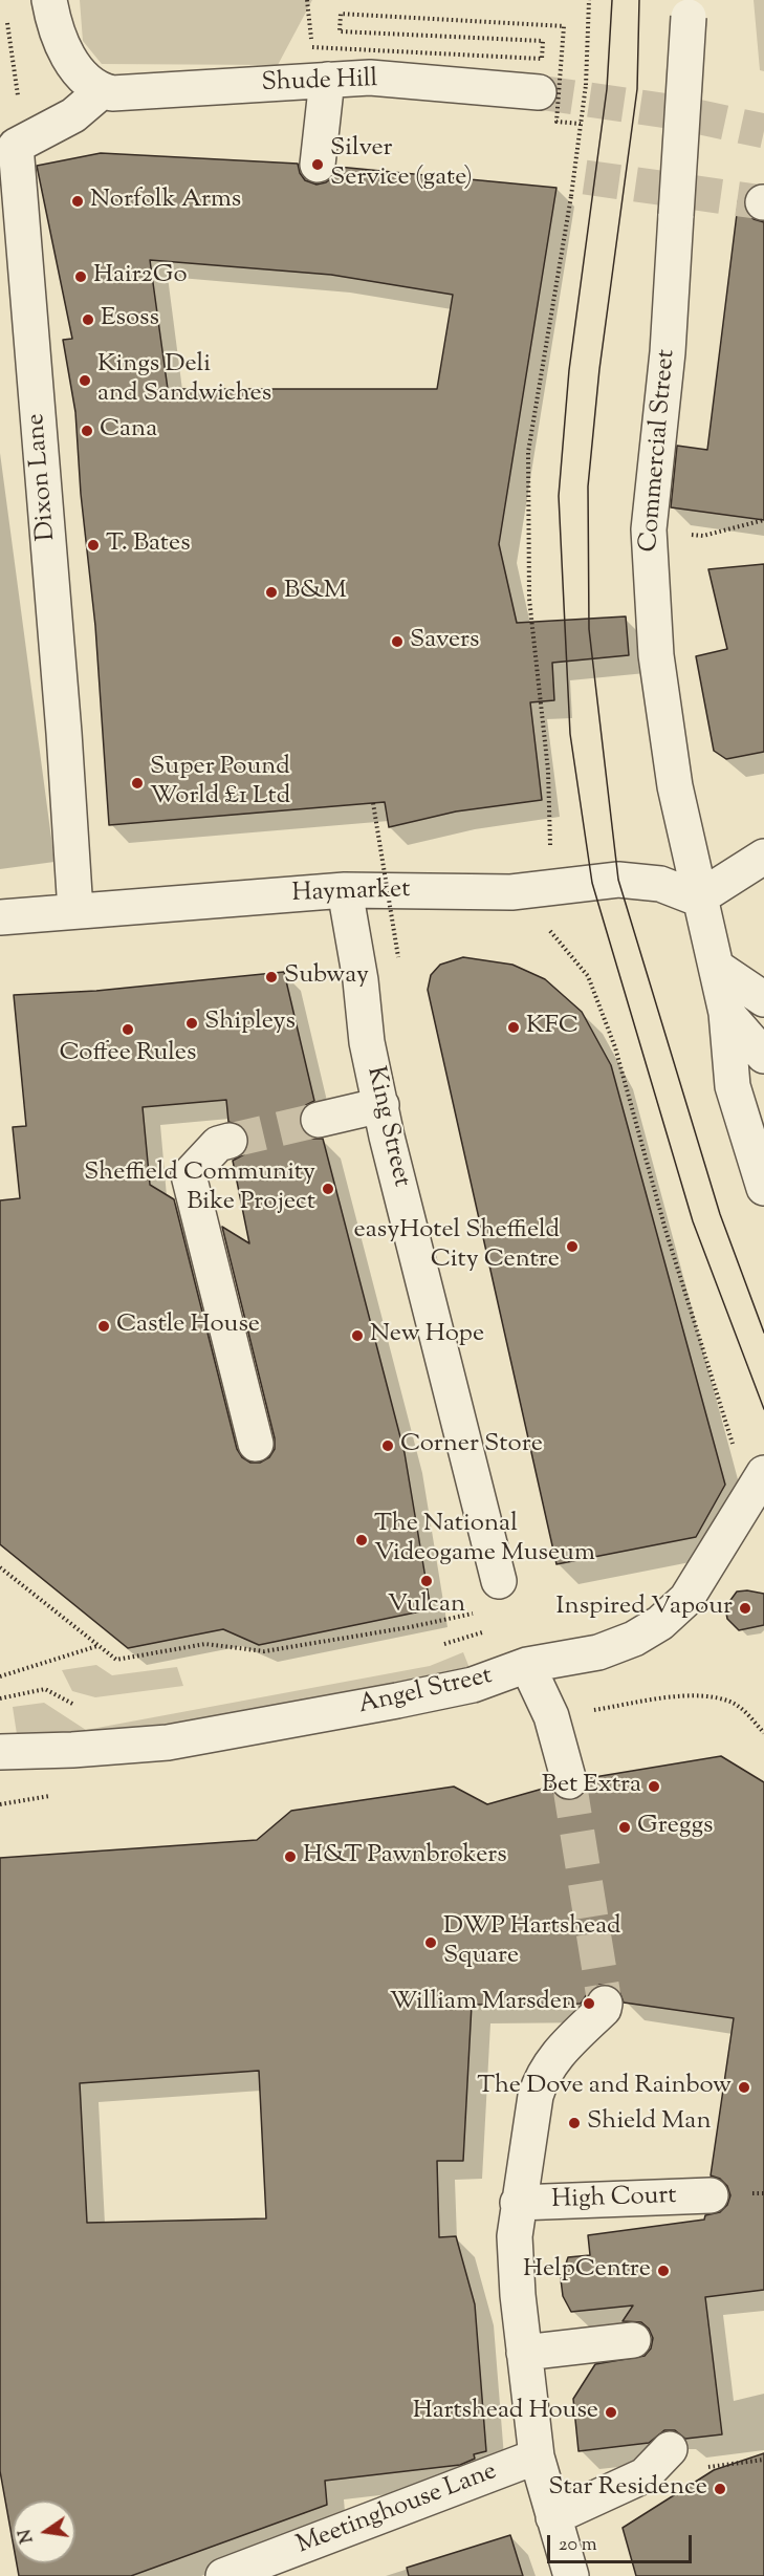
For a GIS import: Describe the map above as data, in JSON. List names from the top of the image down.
{
  "streets": {
    "street": [
      "Shude Hill",
      "Commercial Street",
      "Dixon Lane",
      "Haymarket",
      "King Street",
      "Angel Street",
      "High Court",
      "Meetinghouse Lane"
    ]
  },
  "crossings": [
    ["Commercial Street", "Haymarket"],
    ["Dixon Lane", "Haymarket"],
    ["Haymarket", "King Street"]
  ],
  "places": [
    "Silver Service (gate)",
    "Norfolk Arms",
    "Hair2Go",
    "Esoss",
    "Kings Deli and Sandwiches",
    "Cana",
    "T. Bates",
    "B&M",
    "Savers",
    "Super Pound World £1 Ltd",
    "Subway",
    "Shipleys",
    "KFC",
    "Coffee Rules",
    "Sheffield Community Bike Project",
    "easyHotel Sheffield City Centre",
    "Castle House",
    "New Hope",
    "Corner Store",
    "The National Videogame Museum",
    "Vulcan",
    "Inspired Vapour",
    "Bet Extra",
    "Greggs",
    "H&T Pawnbrokers",
    "DWP Hartshead Square",
    "William Marsden",
    "The Dove and Rainbow",
    "Shield Man",
    "HelpCentre",
    "Hartshead House",
    "Star Residence"
  ],
  "scale_bar": "20 m",
  "north": "left"
}
